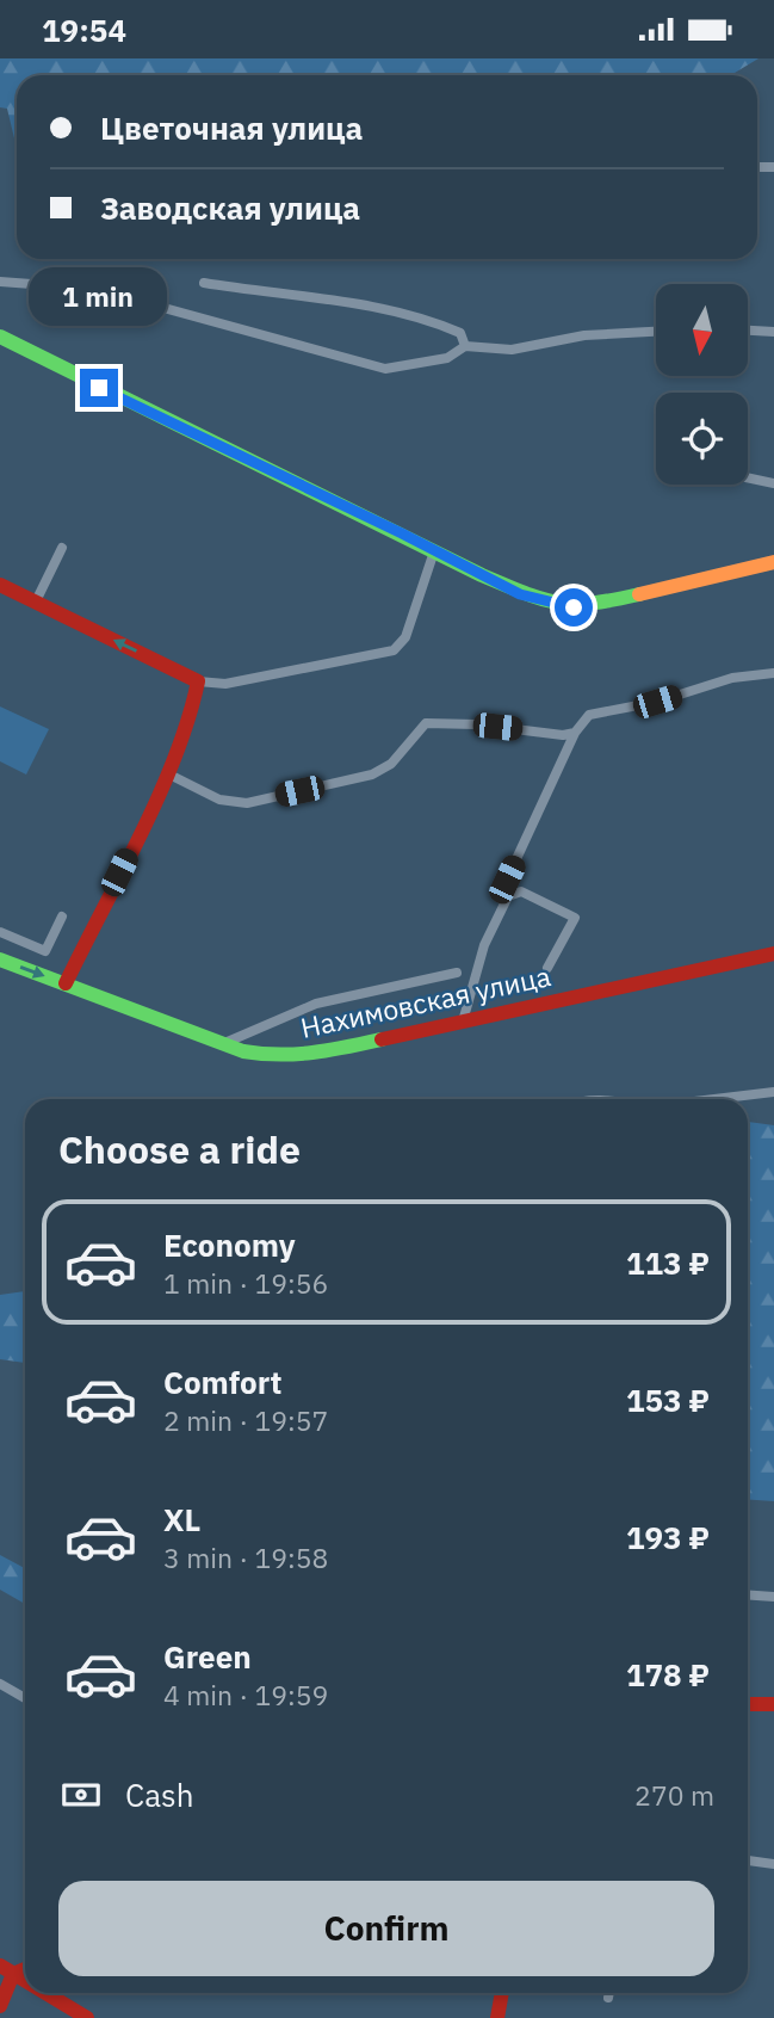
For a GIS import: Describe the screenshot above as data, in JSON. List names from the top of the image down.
{
  "streets": {
    "main road": ["Нахимовская улица"]
  },
  "north": "bottom",
  "page": {
    "status": "19:54",
    "banner": ["Цветочная улица", "Заводская улица"],
    "bubble": "1 min",
    "heading": "Choose a ride",
    "list": [
      {
        "name": "Economy",
        "note": "1 min · 19:56",
        "value": "113 ₽"
      },
      {
        "name": "Comfort",
        "note": "2 min · 19:57",
        "value": "153 ₽"
      },
      {
        "name": "XL",
        "note": "3 min · 19:58",
        "value": "193 ₽"
      },
      {
        "name": "Green",
        "note": "4 min · 19:59",
        "value": "178 ₽"
      }
    ],
    "pay": ["Cash", "270 m"],
    "buttons": "Confirm"
  }
}
